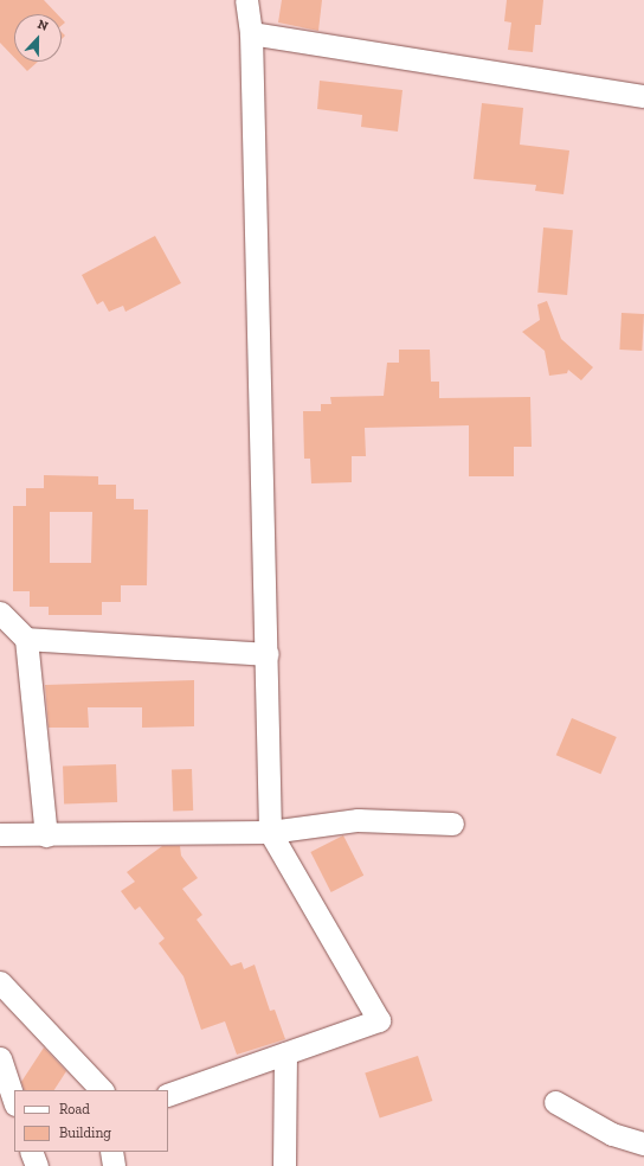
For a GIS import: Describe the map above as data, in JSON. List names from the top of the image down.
{
  "legend": ["Road", "Building"],
  "north": "top"
}
